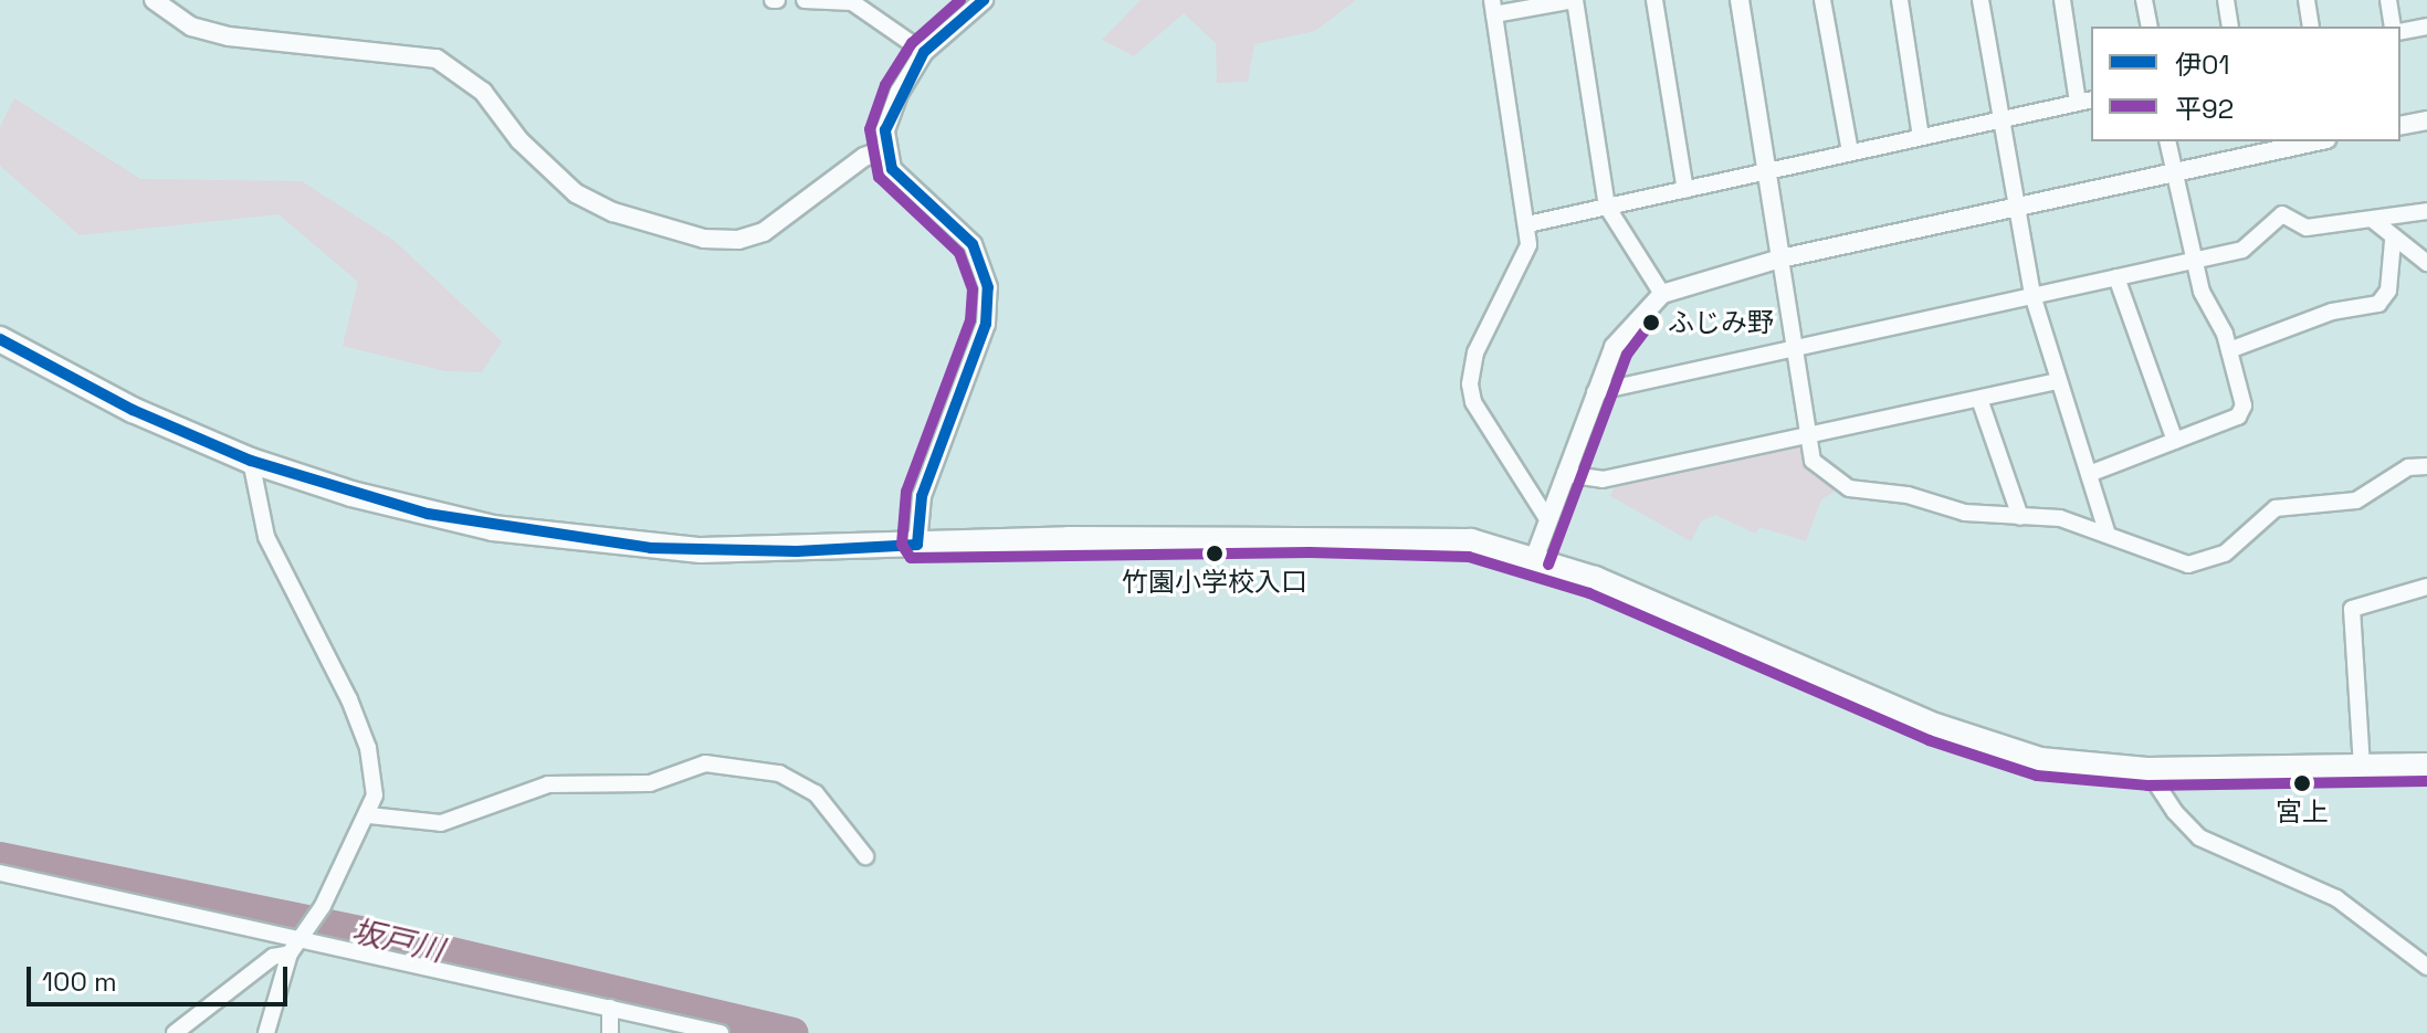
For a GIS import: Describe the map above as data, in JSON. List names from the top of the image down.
{
  "water": ["坂戸川"],
  "places": ["ふじみ野", "竹園小学校入口", "宮上"],
  "lines": ["transit line 伊01", "transit line 平92"],
  "legend": ["伊01", "平92"],
  "scale_bar": "100 m"
}
